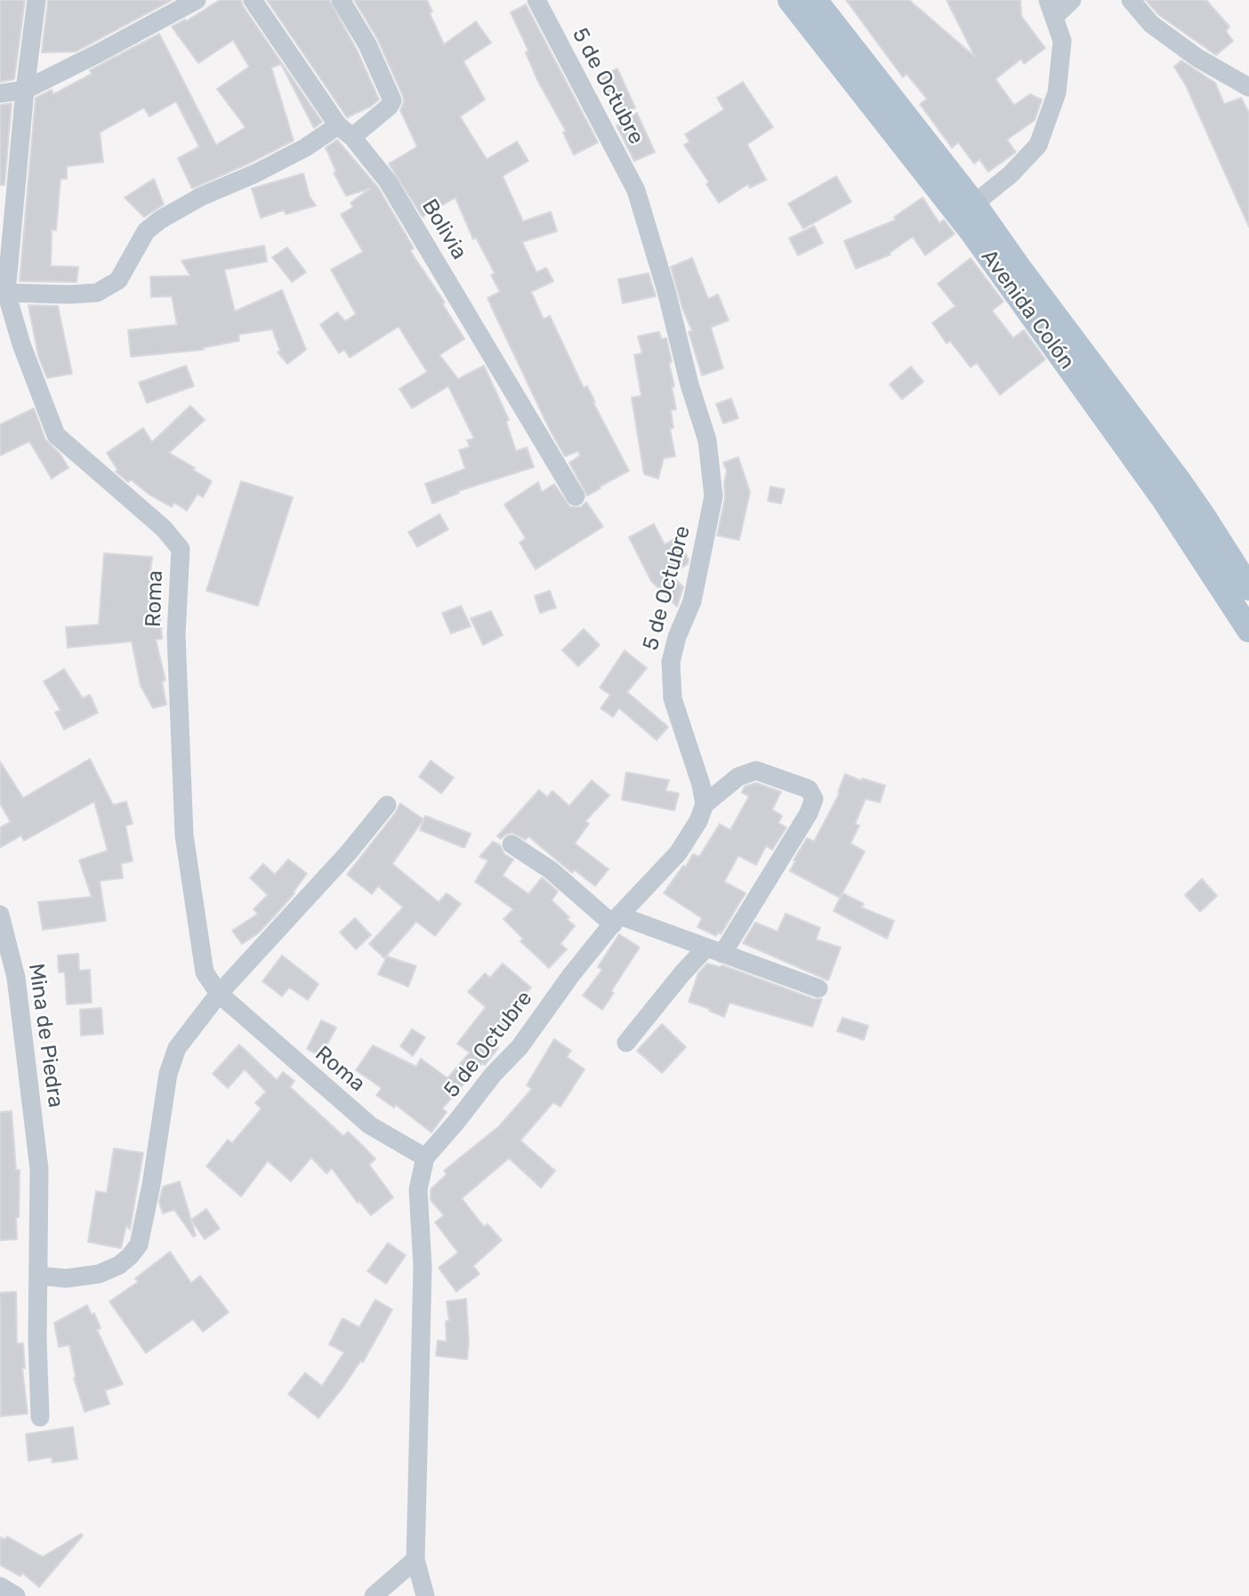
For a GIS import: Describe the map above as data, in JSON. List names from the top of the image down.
{
  "streets": {
    "main road": ["Avenida Colón"],
    "street": [
      "5 de Octubre",
      "Bolivia",
      "Roma",
      "Mina de Piedra"
    ]
  },
  "crossings": [
    ["5 de Octubre", "Roma"]
  ]
}
